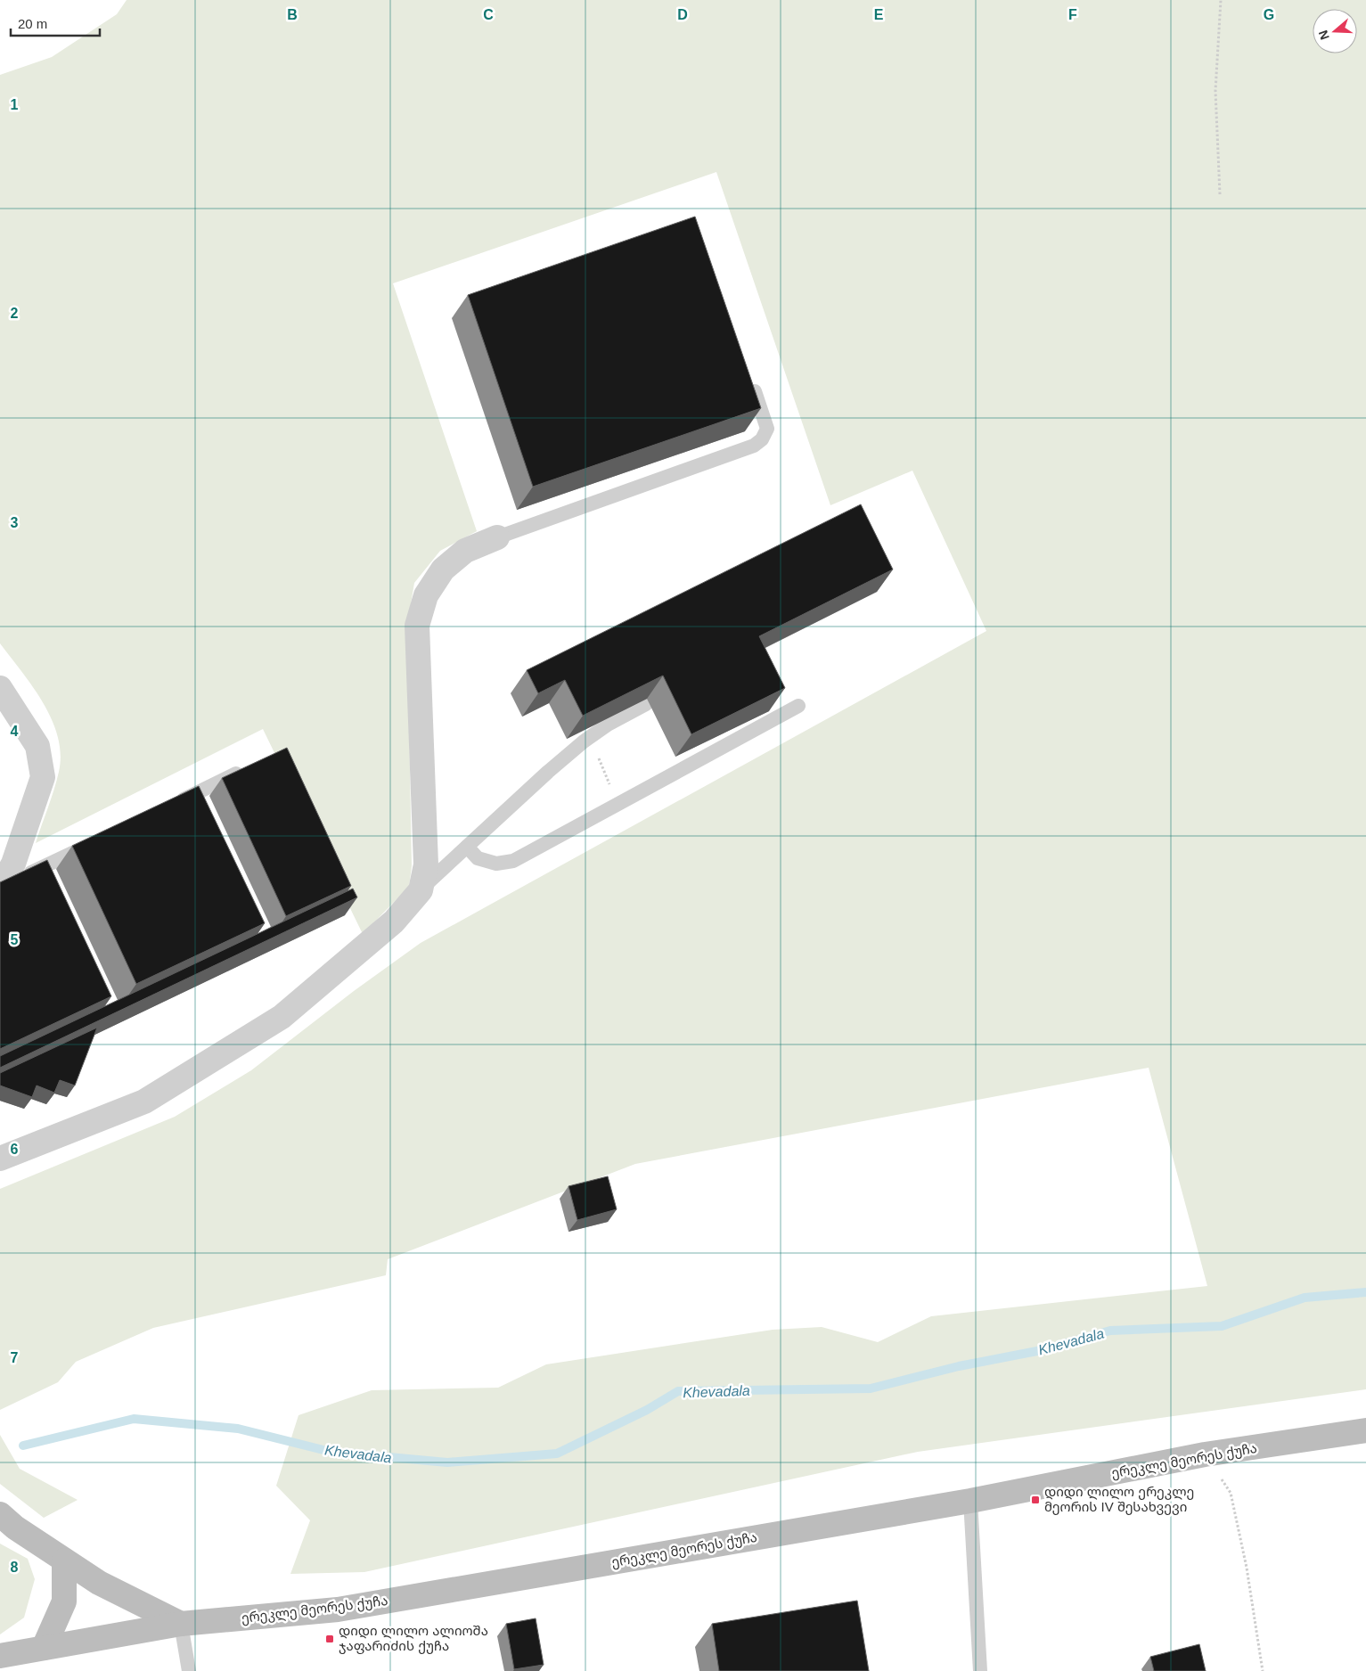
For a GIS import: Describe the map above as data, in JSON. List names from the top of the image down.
{
  "streets": {
    "main road": ["ერეკლე მეორეს ქუჩა"]
  },
  "water": ["Khevadala"],
  "places": {
    "transit": ["დიდი ლილო ერეკლე მეორის IV შესახვევი", "დიდი ლილო ალიოშა ჯაფარიძის ქუჩა"]
  },
  "scale_bar": "20 m",
  "north": "left",
  "grid": {
    "columns": [
      "B",
      "C",
      "D",
      "E",
      "F",
      "G"
    ],
    "rows": [
      "1",
      "2",
      "3",
      "4",
      "5",
      "6",
      "7",
      "8"
    ]
  }
}
